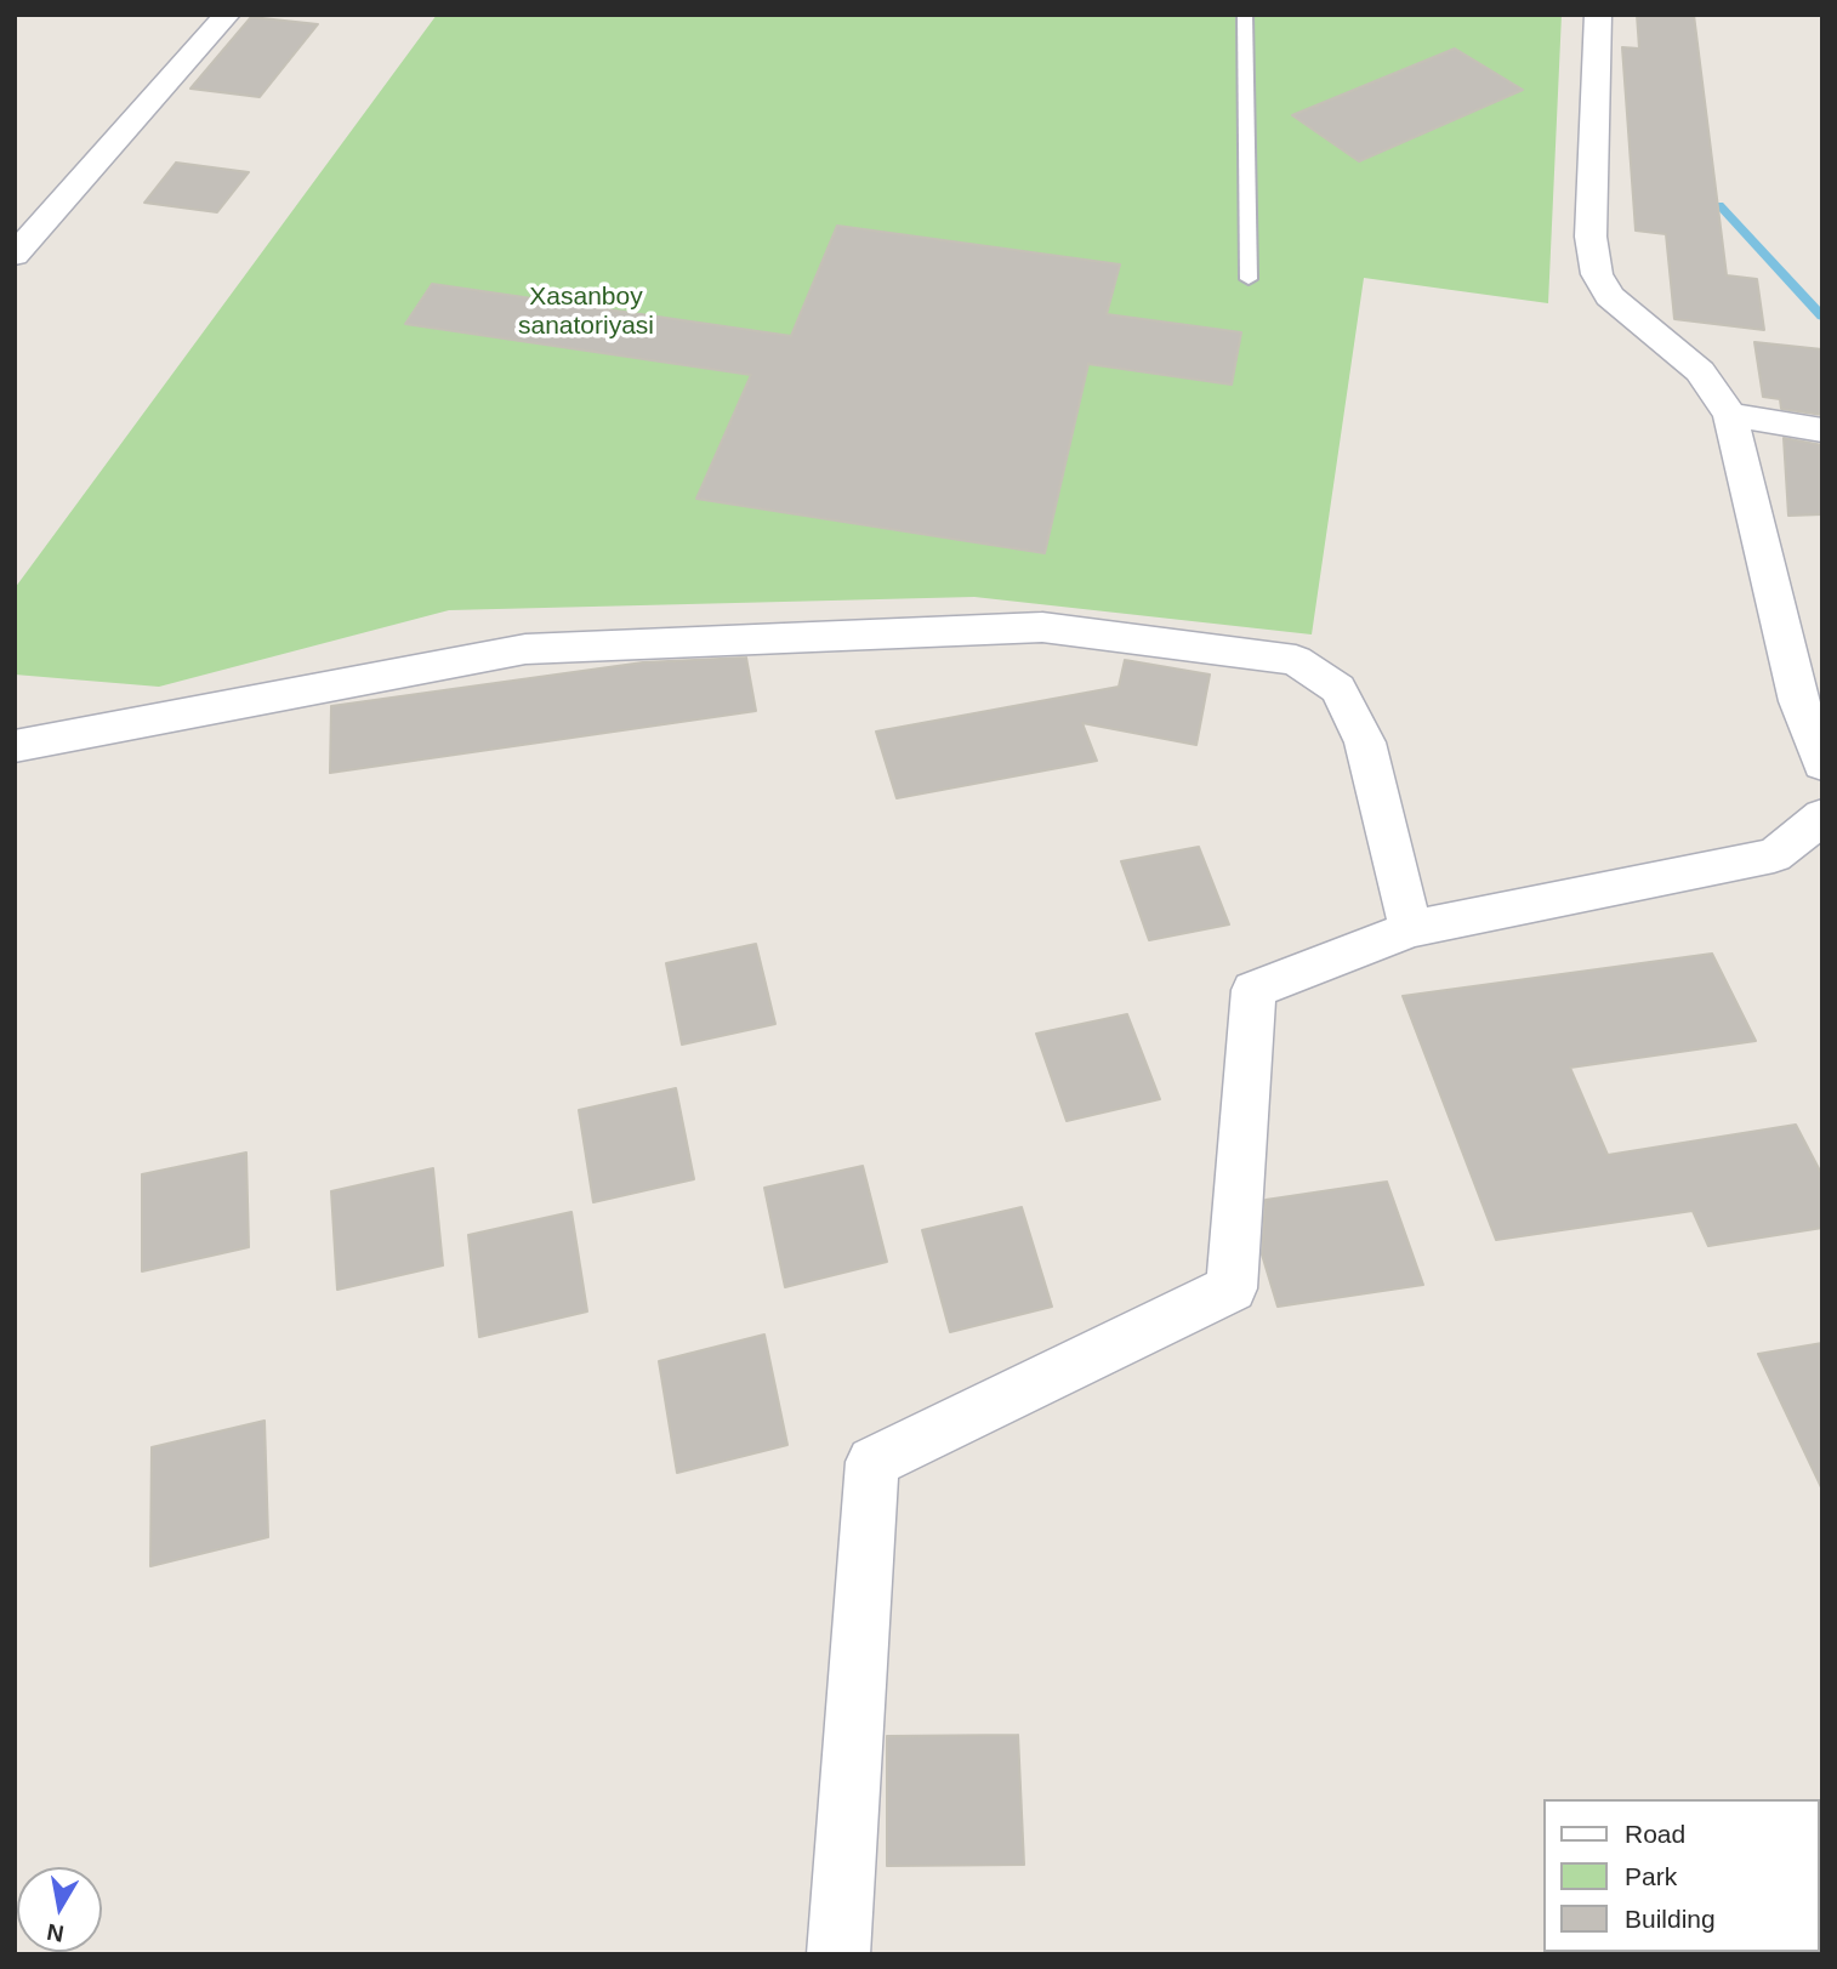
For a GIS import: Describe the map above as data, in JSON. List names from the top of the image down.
{
  "parks": ["Xasanboy sanatoriyasi"],
  "legend": ["Road", "Park", "Building"],
  "north": "bottom"
}
